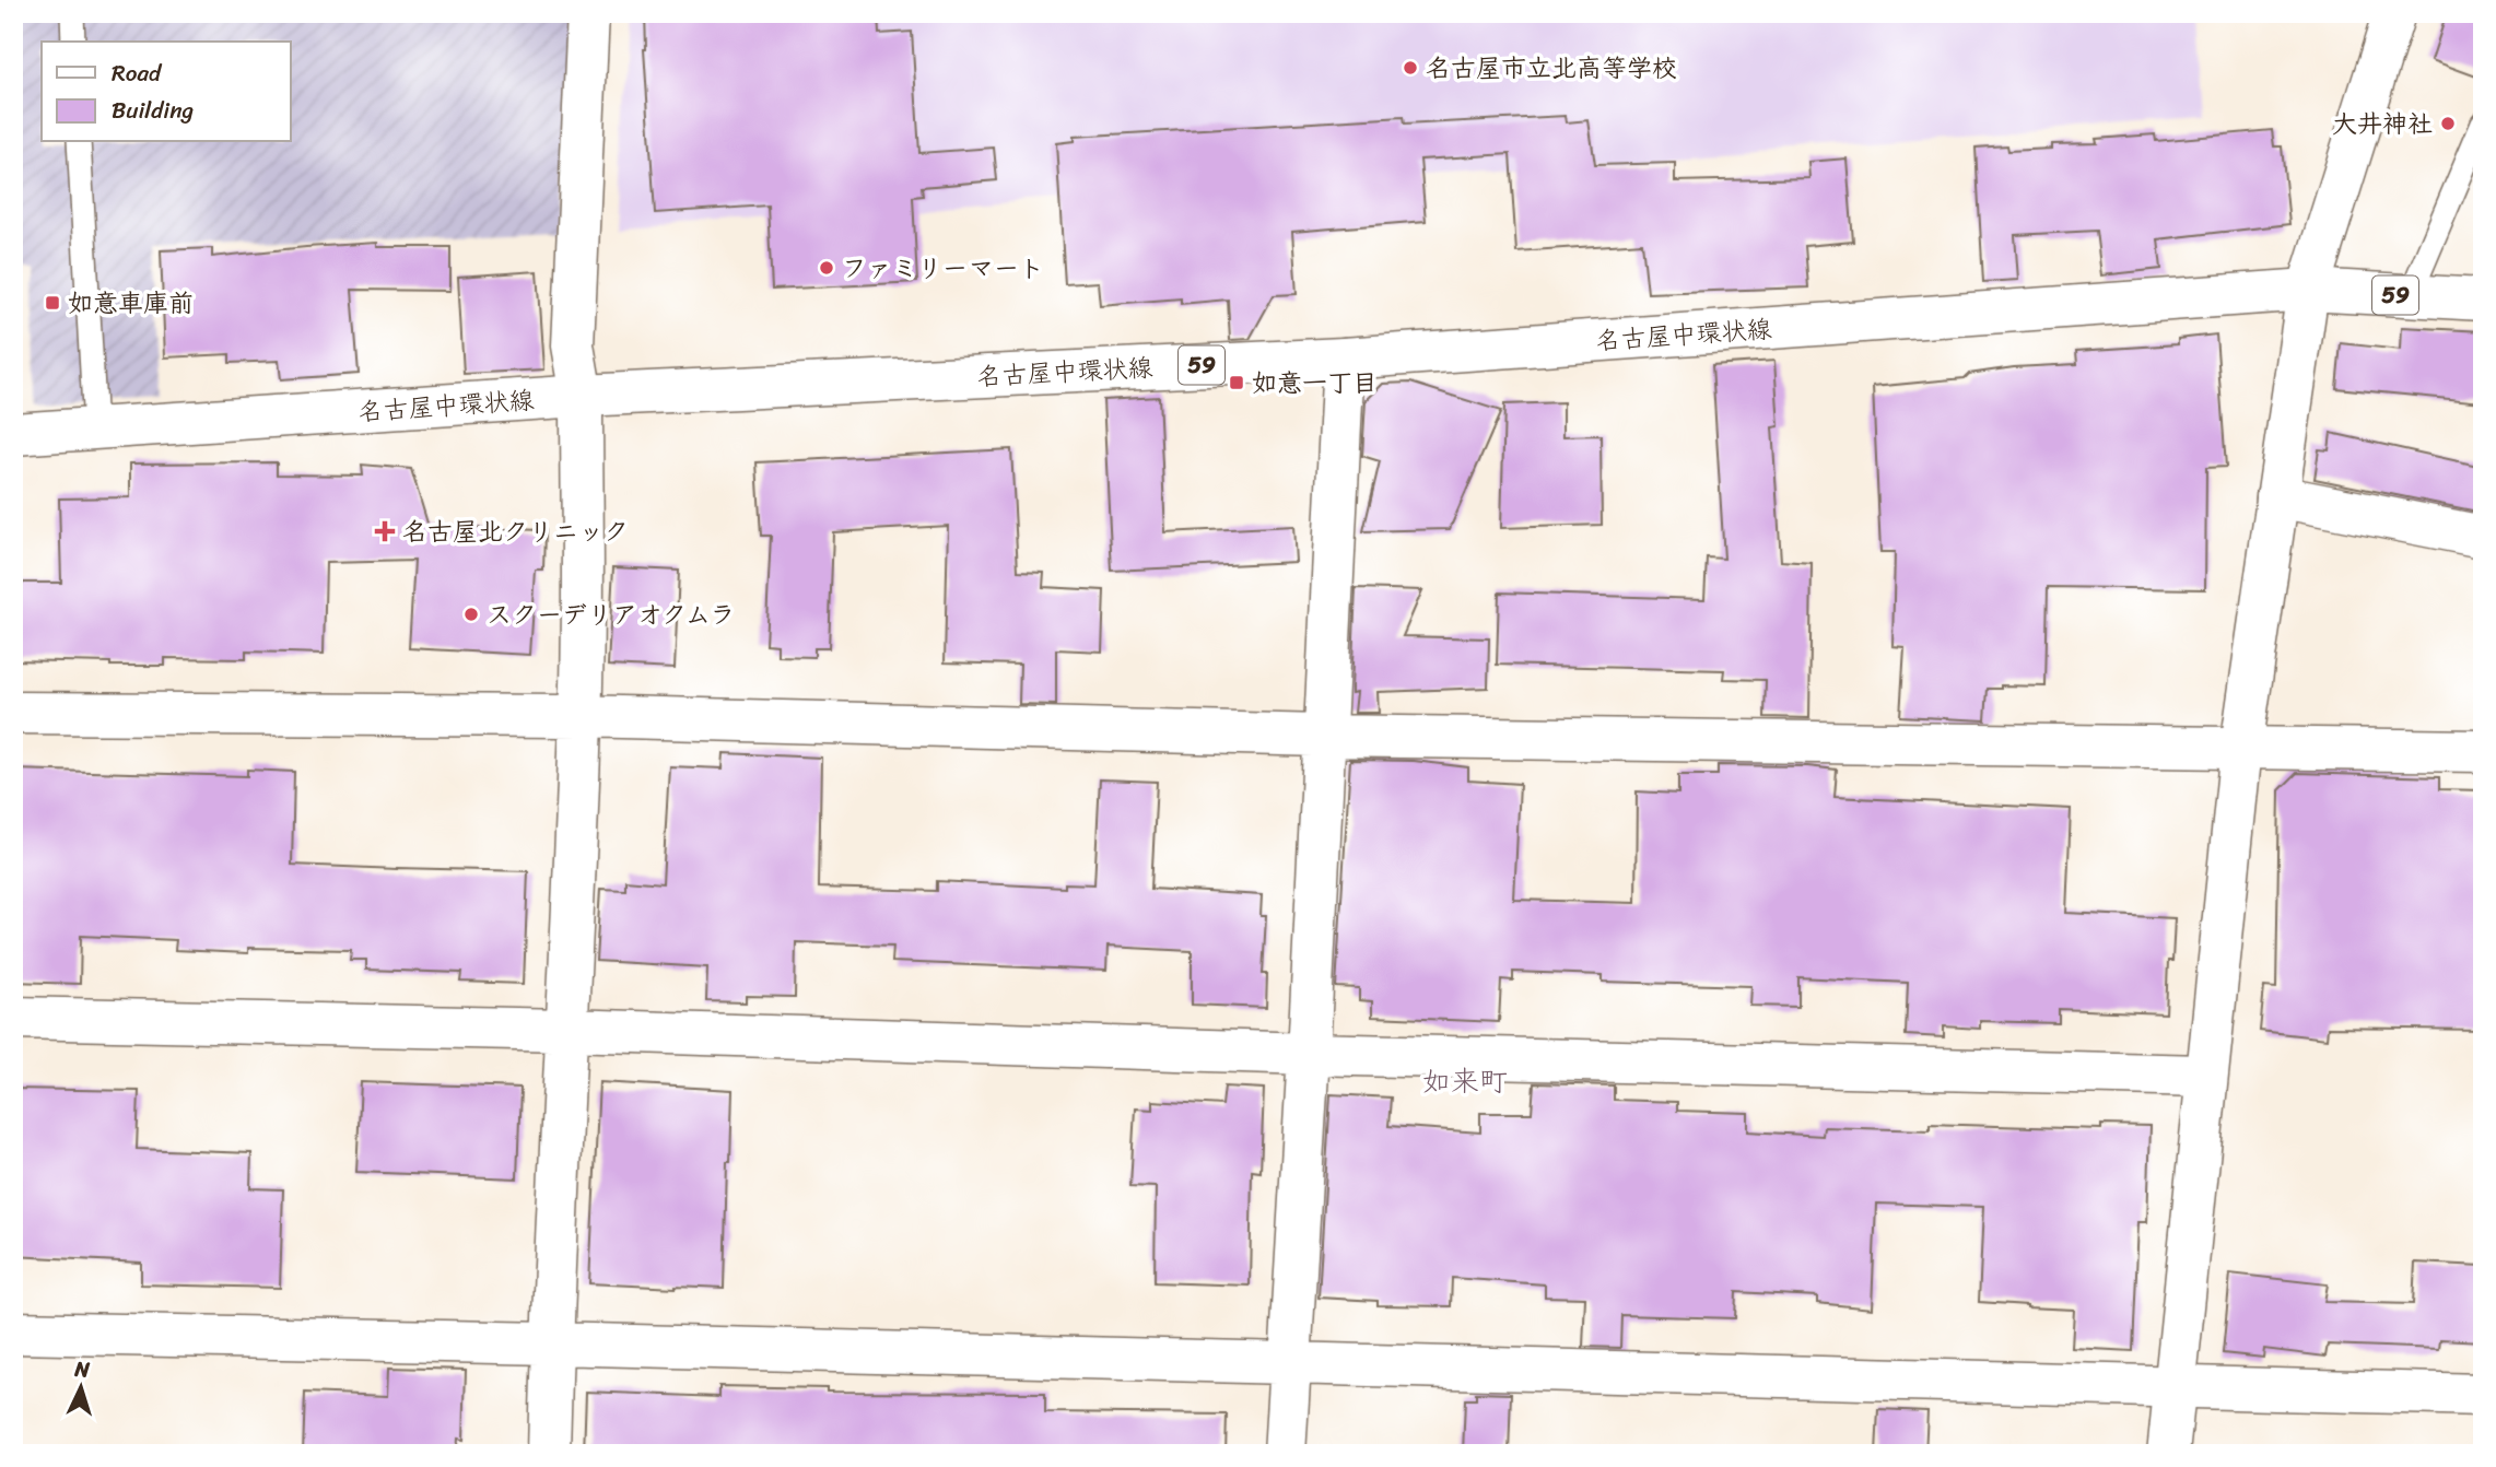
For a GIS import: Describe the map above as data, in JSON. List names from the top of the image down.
{
  "streets": {
    "street": ["59", "名古屋中環状線"]
  },
  "districts": ["如来町"],
  "places": {
    "other": [
      "名古屋市立北高等学校",
      "大井神社",
      "ファミリーマート",
      "スクーデリアオクムラ"
    ],
    "transit": ["如意車庫前", "如意一丁目"],
    "health": ["名古屋北クリニック"]
  },
  "legend": ["Road", "Building"],
  "north": "top"
}
